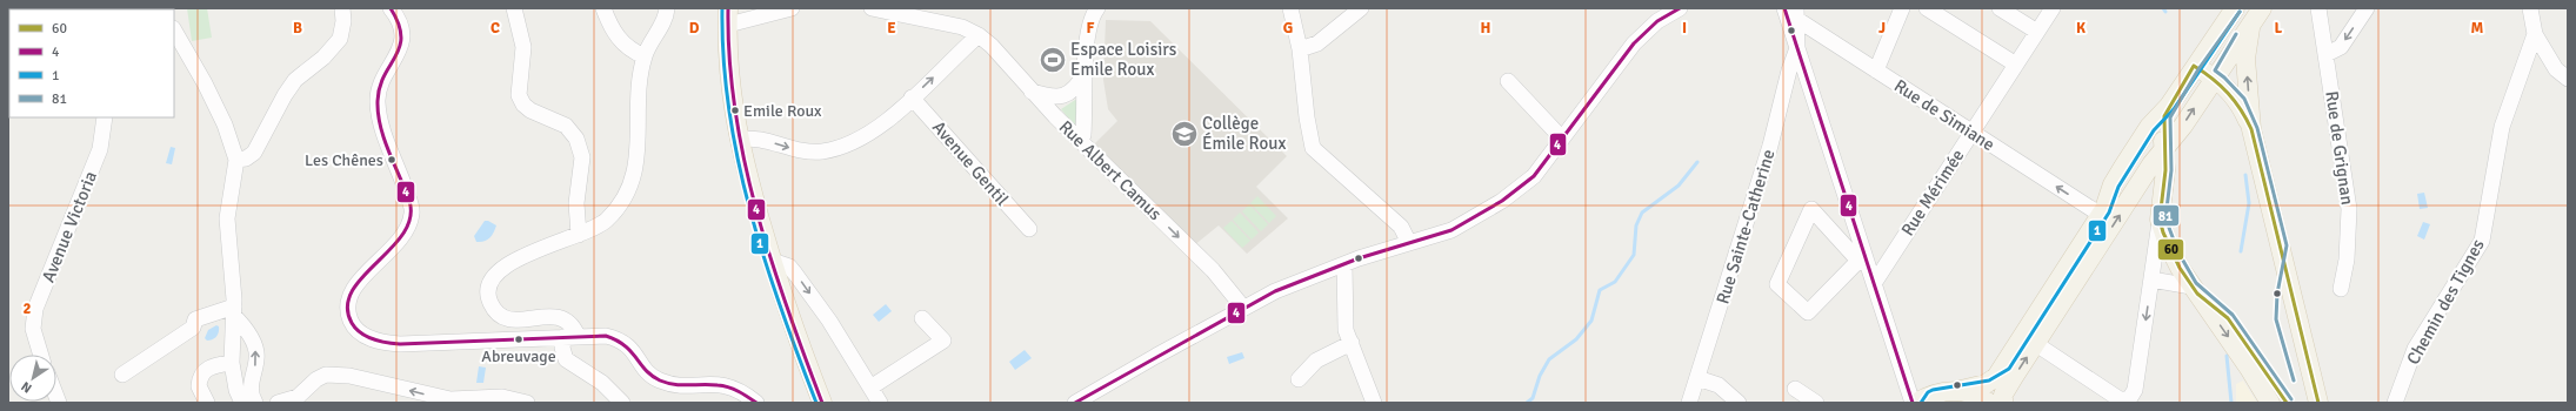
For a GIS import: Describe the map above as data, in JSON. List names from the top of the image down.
{
  "streets": {
    "street": [
      "Rue de Simiane",
      "Rue de Grignan",
      "Avenue Gentil",
      "Rue Albert Camus",
      "Rue Mérimée",
      "Avenue Victoria",
      "Rue Sainte-Catherine",
      "Chemin des Tignes"
    ]
  },
  "crossings": [
    ["Rue de Simiane", "Rue Mérimée"]
  ],
  "one_way": ["Rue de Simiane", "Rue Albert Camus"],
  "places": {
    "sports": ["Espace Loisirs Emile Roux"],
    "other": ["Emile Roux", "Les Chênes", "Abreuvage"],
    "school or university": ["Collège Émile Roux"]
  },
  "lines": [
    "transit line 4",
    "transit line 1",
    "transit line 81",
    "transit line 60"
  ],
  "legend": [
    "60",
    "4",
    "1",
    "81"
  ],
  "north": "bottom left",
  "grid": {
    "columns": [
      "B",
      "C",
      "D",
      "E",
      "F",
      "G",
      "H",
      "I",
      "J",
      "K",
      "L",
      "M"
    ],
    "rows": ["2"]
  }
}
